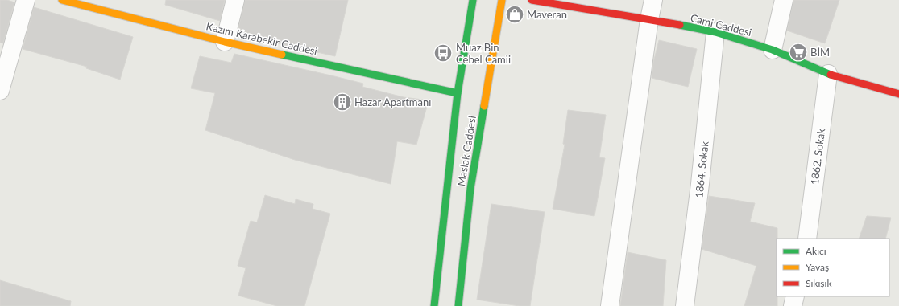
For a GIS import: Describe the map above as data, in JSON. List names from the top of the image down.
{
  "streets": {
    "street": [
      "Cami Caddesi",
      "Kazım Karabekir Caddesi",
      "Maslak Caddesi",
      "1862. Sokak",
      "1864. Sokak"
    ]
  },
  "crossings": [
    ["Cami Caddesi", "1862. Sokak"],
    ["Cami Caddesi", "1864. Sokak"],
    ["Kazım Karabekir Caddesi", "Maslak Caddesi"]
  ],
  "places": {
    "shop": ["Maveran"],
    "supermarket": ["BİM"],
    "bus stop": ["Muaz Bin Cebel Camii"],
    "building": ["Hazar Apartmanı"]
  },
  "legend": ["Akıcı", "Yavaş", "Sıkışık"]
}
